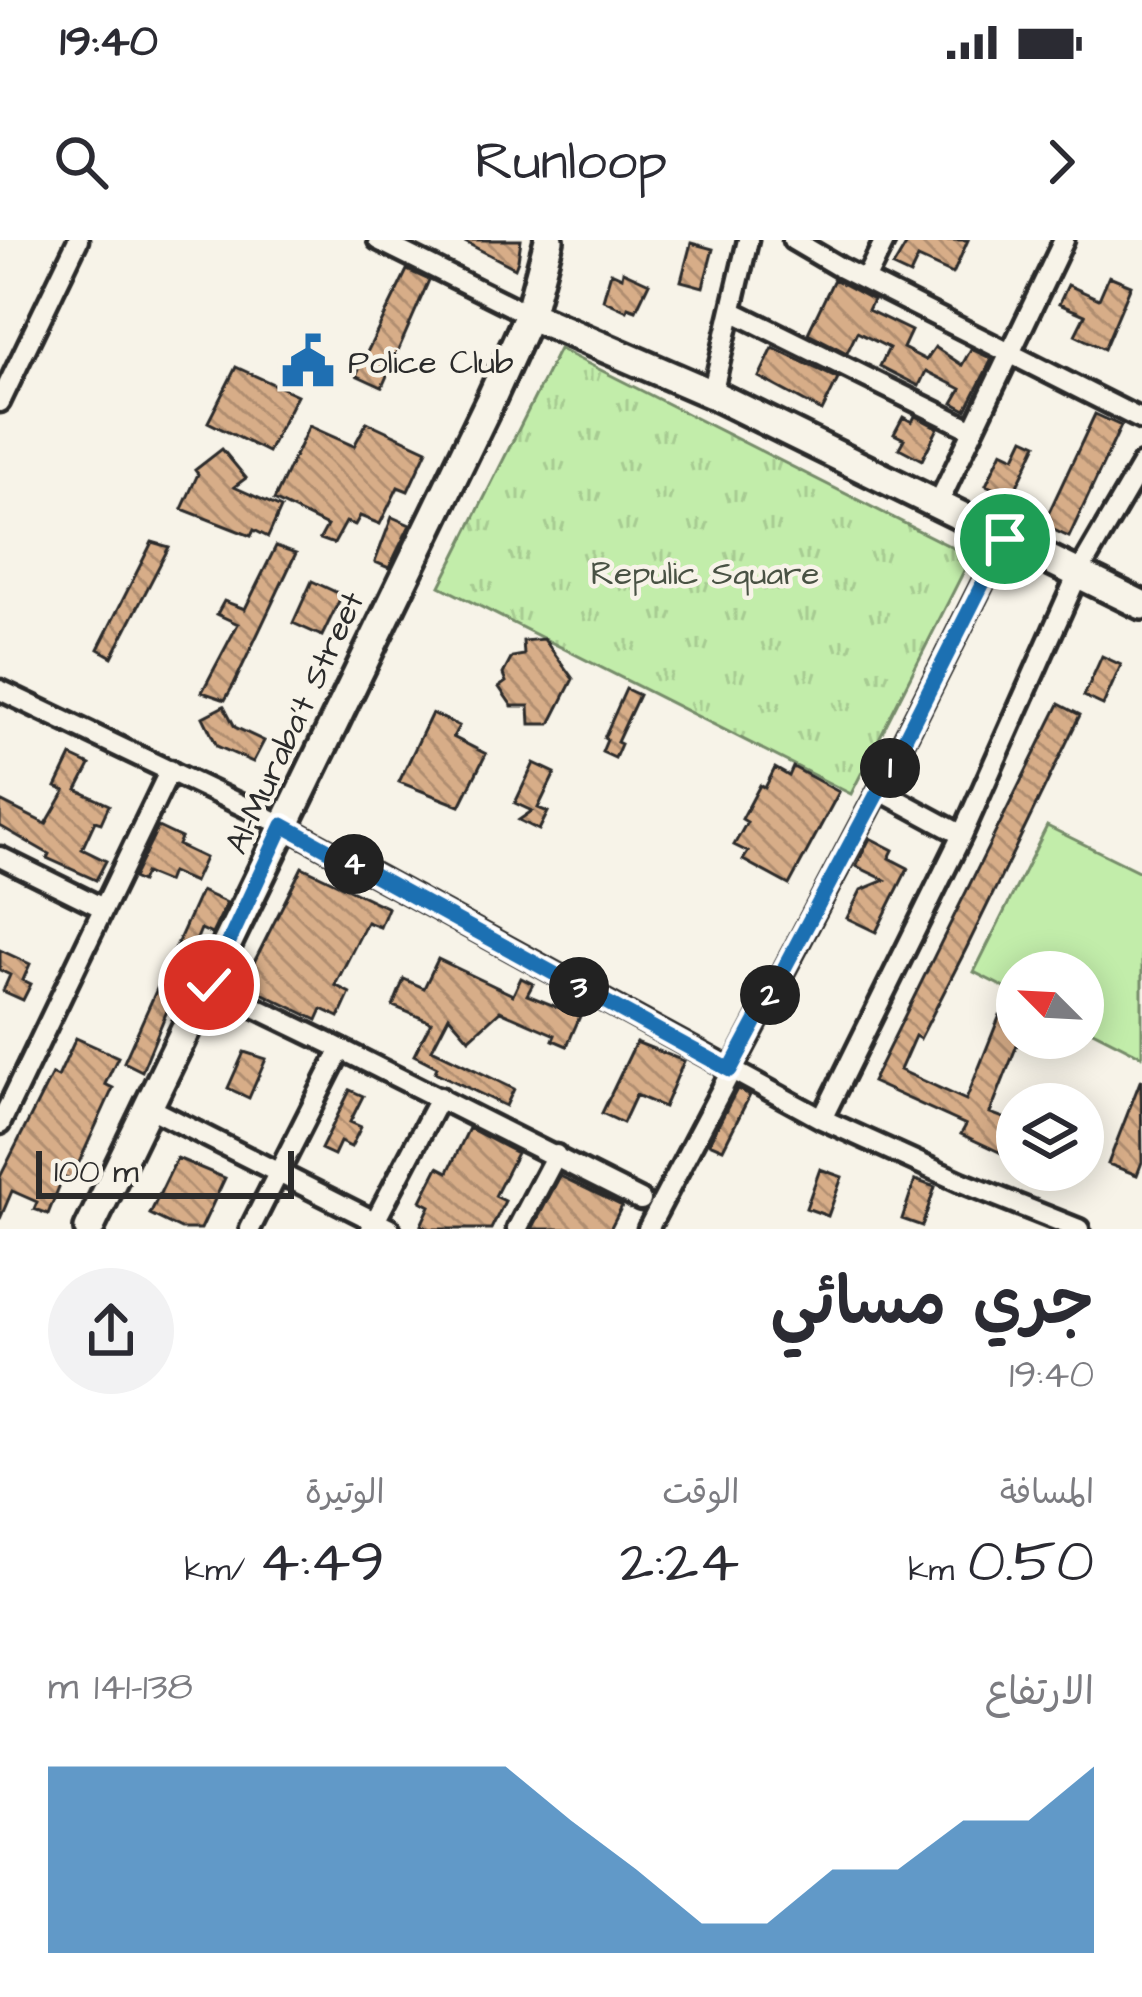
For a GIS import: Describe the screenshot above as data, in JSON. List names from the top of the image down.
{
  "streets": {
    "main road": ["Al-Muraba't Street"]
  },
  "parks": ["Repulic Square"],
  "places": {
    "public building": ["Police Club"]
  },
  "scale_bar": "100 m",
  "north": "top left",
  "page": {
    "status": "19:40",
    "header": "Runloop",
    "pins": [
      "1",
      "4",
      "3",
      "2"
    ],
    "scale": "100 m",
    "heading": ["جري مسائي", "19:40"],
    "stats": [
      ["المسافة", "0.50 km"],
      ["الوقت", "2:24"],
      ["الوتيرة", "4:49 /km"]
    ],
    "chart": ["الارتفاع", "138–141 m"]
  }
}
